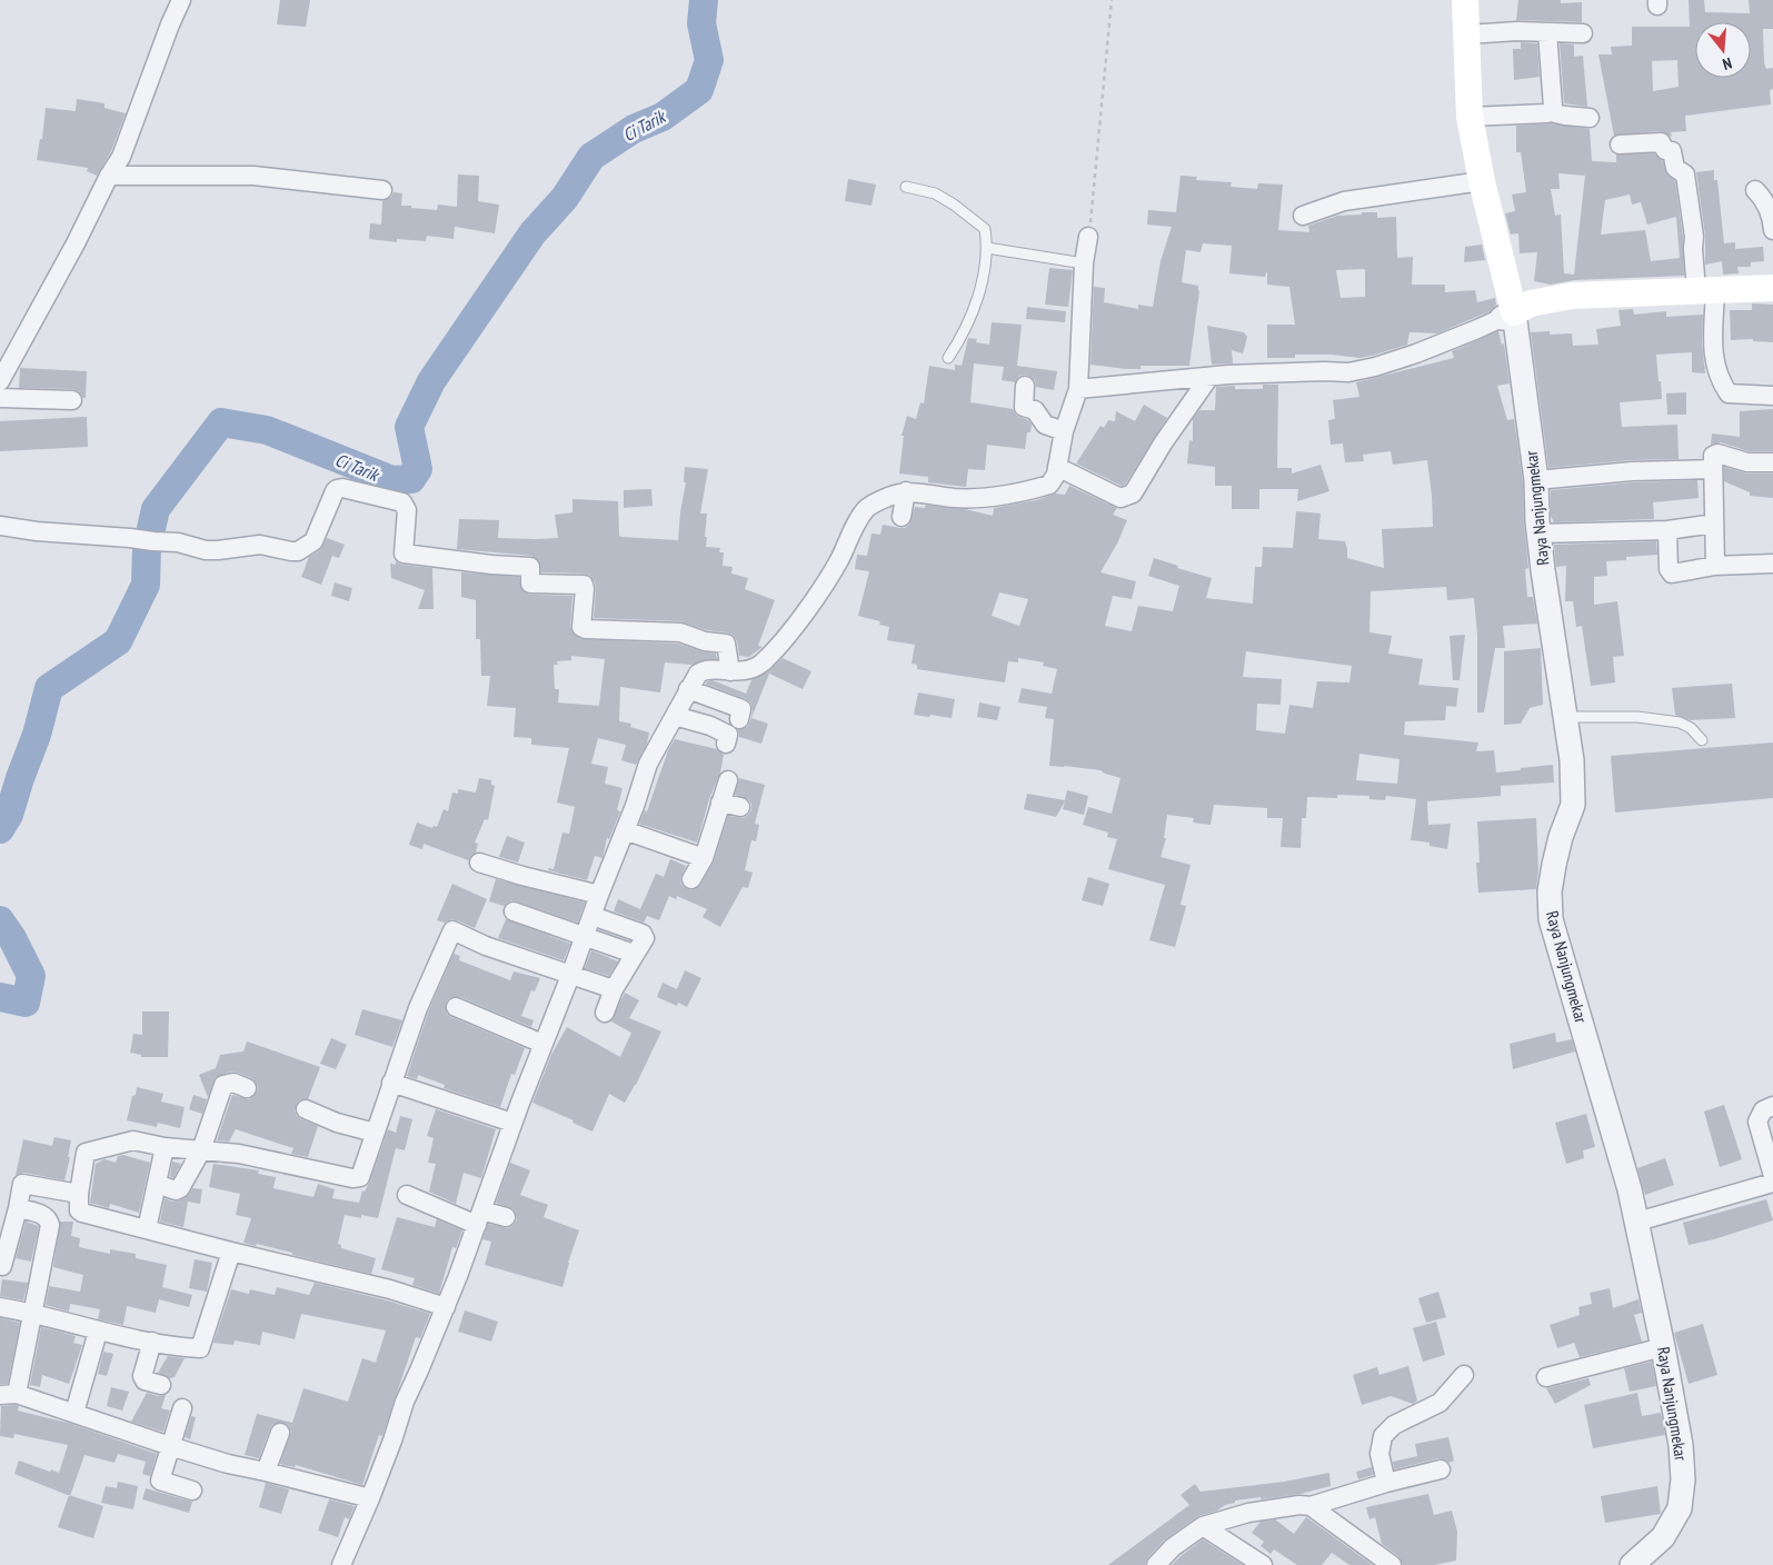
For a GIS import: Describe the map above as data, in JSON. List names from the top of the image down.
{
  "streets": {
    "main road": ["Raya Nanjungmekar"]
  },
  "water": ["Ci Tarik"],
  "north": "bottom"
}
